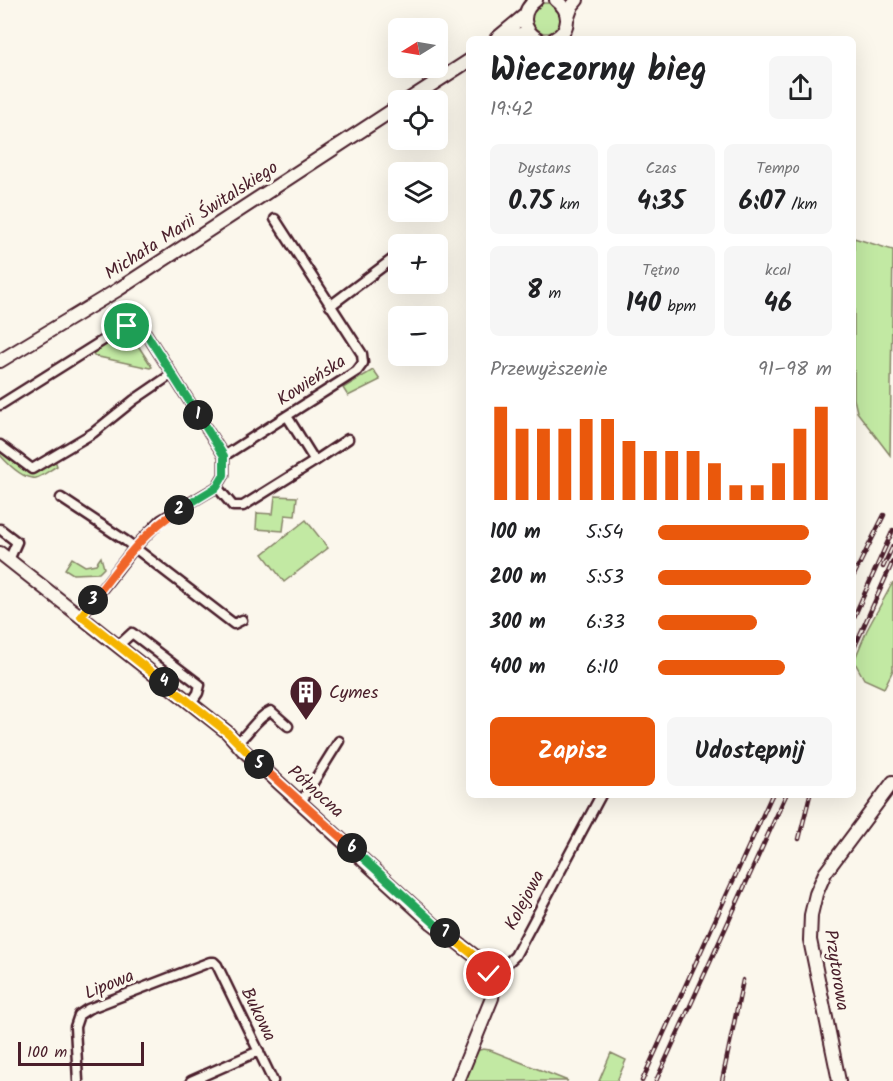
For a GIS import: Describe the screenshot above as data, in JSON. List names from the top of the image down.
{
  "streets": {
    "street": [
      "Michała Marii Świtalskiego",
      "Kowieńska",
      "Północna",
      "Kolejowa",
      "Przytorowa",
      "Lipowa",
      "Bukowa"
    ]
  },
  "crossings": [
    ["Północna", "Kolejowa"],
    ["Lipowa", "Bukowa"]
  ],
  "places": {
    "building": ["Cymes"]
  },
  "scale_bar": "100 m",
  "north": "left",
  "page": {
    "map_buttons": ["+", "−"],
    "heading": ["Wieczorny bieg", "19:42"],
    "stats": [
      ["Dystans", "0.75 km"],
      ["Czas", "4:35"],
      ["Tempo", "6:07 /km"],
      ["8 m"],
      ["Tętno", "140 bpm"],
      ["kcal", "46"]
    ],
    "chart": ["Przewyższenie", "91–98 m"],
    "pins": [
      "1",
      "2",
      "3",
      "4",
      "5",
      "6",
      "7"
    ],
    "list": [
      {
        "name": "100 m",
        "note": "5:54"
      },
      {
        "name": "200 m",
        "note": "5:53"
      },
      {
        "name": "300 m",
        "note": "6:33"
      },
      {
        "name": "400 m",
        "note": "6:10"
      }
    ],
    "buttons": ["Zapisz", "Udostępnij"],
    "scale": "100 m"
  }
}
